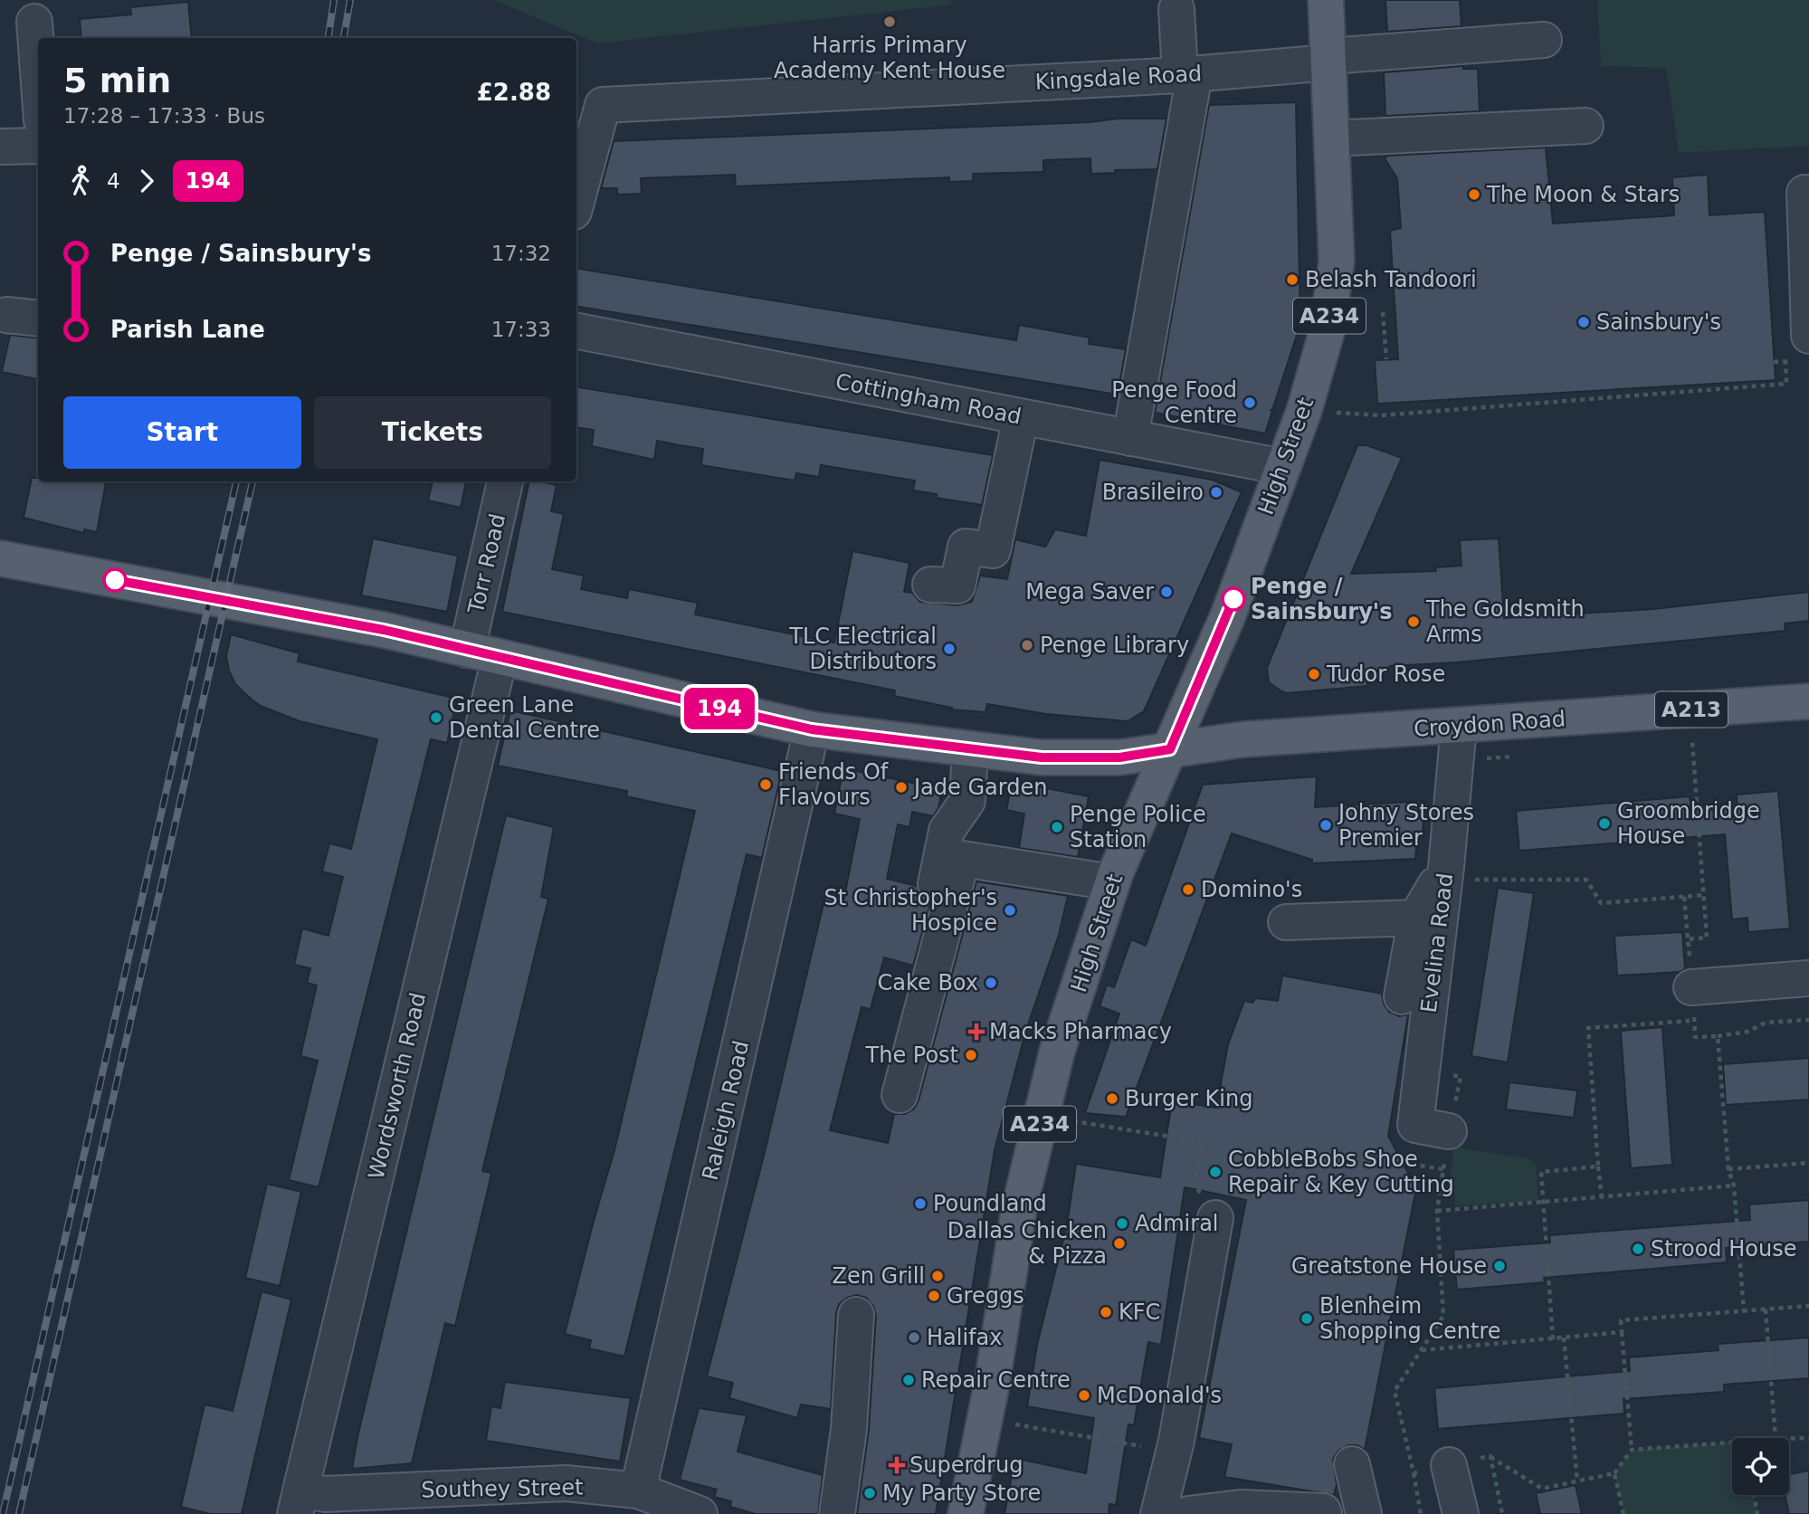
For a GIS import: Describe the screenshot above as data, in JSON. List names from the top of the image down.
{
  "streets": {
    "main road": [
      "A234",
      "High Street",
      "A213",
      "Croydon Road"
    ],
    "street": [
      "Kingsdale Road",
      "Cottingham Road",
      "Torr Road",
      "Evelina Road",
      "Wordsworth Road",
      "Raleigh Road",
      "Southey Street"
    ]
  },
  "crossings": [
    ["Kingsdale Road", "High Street"],
    ["Cottingham Road", "High Street"],
    ["High Street", "A213"],
    ["High Street", "Croydon Road"],
    ["Torr Road", "A213"],
    ["A213", "Croydon Road"],
    ["A213", "Wordsworth Road"],
    ["A213", "Raleigh Road"],
    ["Croydon Road", "Evelina Road"],
    ["Wordsworth Road", "Southey Street"],
    ["Raleigh Road", "Southey Street"]
  ],
  "places": {
    "other": [
      "Harris Primary Academy Kent House",
      "The Moon & Stars",
      "Belash Tandoori",
      "Sainsbury's",
      "Penge Food Centre",
      "Brasileiro",
      "Mega Saver",
      "Penge / Sainsbury's",
      "The Goldsmith Arms",
      "Penge Library",
      "TLC Electrical Distributors",
      "Tudor Rose",
      "Green Lane Dental Centre",
      "Friends Of Flavours",
      "Jade Garden",
      "Groombridge House",
      "Johny Stores Premier",
      "Penge Police Station",
      "Domino's",
      "St Christopher's Hospice",
      "Cake Box",
      "The Post",
      "Burger King",
      "CobbleBobs Shoe Repair & Key Cutting",
      "Poundland",
      "Admiral",
      "Dallas Chicken & Pizza",
      "Strood House",
      "Greatstone House",
      "Zen Grill",
      "Greggs",
      "KFC",
      "Blenheim Shopping Centre",
      "Halifax",
      "Repair Centre",
      "McDonald's",
      "My Party Store"
    ],
    "health": ["Macks Pharmacy", "Superdrug"]
  },
  "lines": ["bus line 194"],
  "page": {
    "on_map": "194",
    "heading": ["5 min", "17:28 – 17:33 · Bus", "£2.88"],
    "legs": ["4", "194"],
    "list": [
      {
        "name": "Penge / Sainsbury's",
        "value": "17:32"
      },
      {
        "name": "Parish Lane",
        "value": "17:33"
      }
    ],
    "buttons": ["Start", "Tickets"]
  }
}
